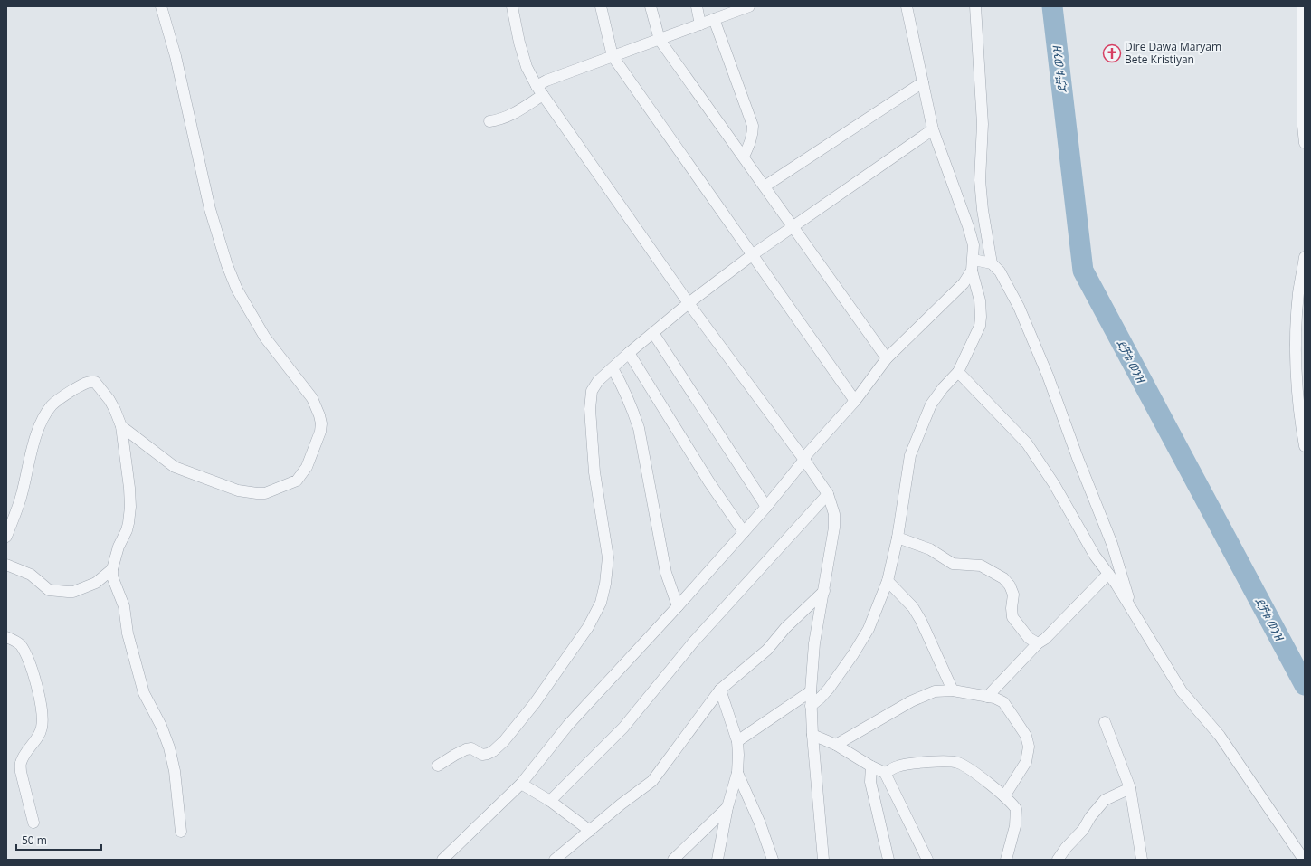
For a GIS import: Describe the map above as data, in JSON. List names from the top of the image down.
{
  "water": ["ደቻቱ ወንዝ"],
  "places": {
    "church": ["Dire Dawa Maryam Bete Kristiyan"]
  },
  "scale_bar": "50 m"
}
